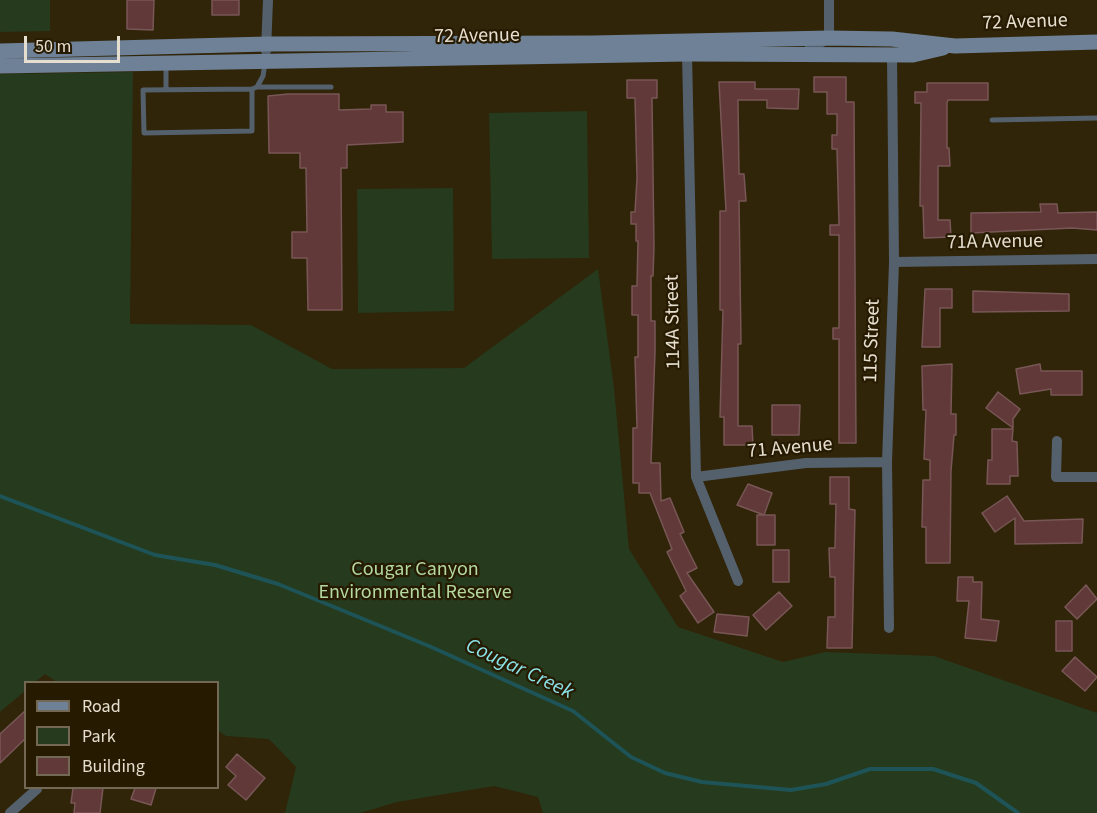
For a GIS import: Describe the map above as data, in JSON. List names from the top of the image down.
{
  "streets": {
    "main road": ["72 Avenue"],
    "street": [
      "71A Avenue",
      "114A Street",
      "115 Street",
      "71 Avenue"
    ]
  },
  "crossings": [
    ["72 Avenue", "114A Street"],
    ["72 Avenue", "115 Street"],
    ["71A Avenue", "115 Street"],
    ["114A Street", "71 Avenue"],
    ["115 Street", "71 Avenue"]
  ],
  "water": ["Cougar Creek"],
  "parks": ["Cougar Canyon Environmental Reserve"],
  "legend": ["Road", "Park", "Building"],
  "scale_bar": "50 m"
}
